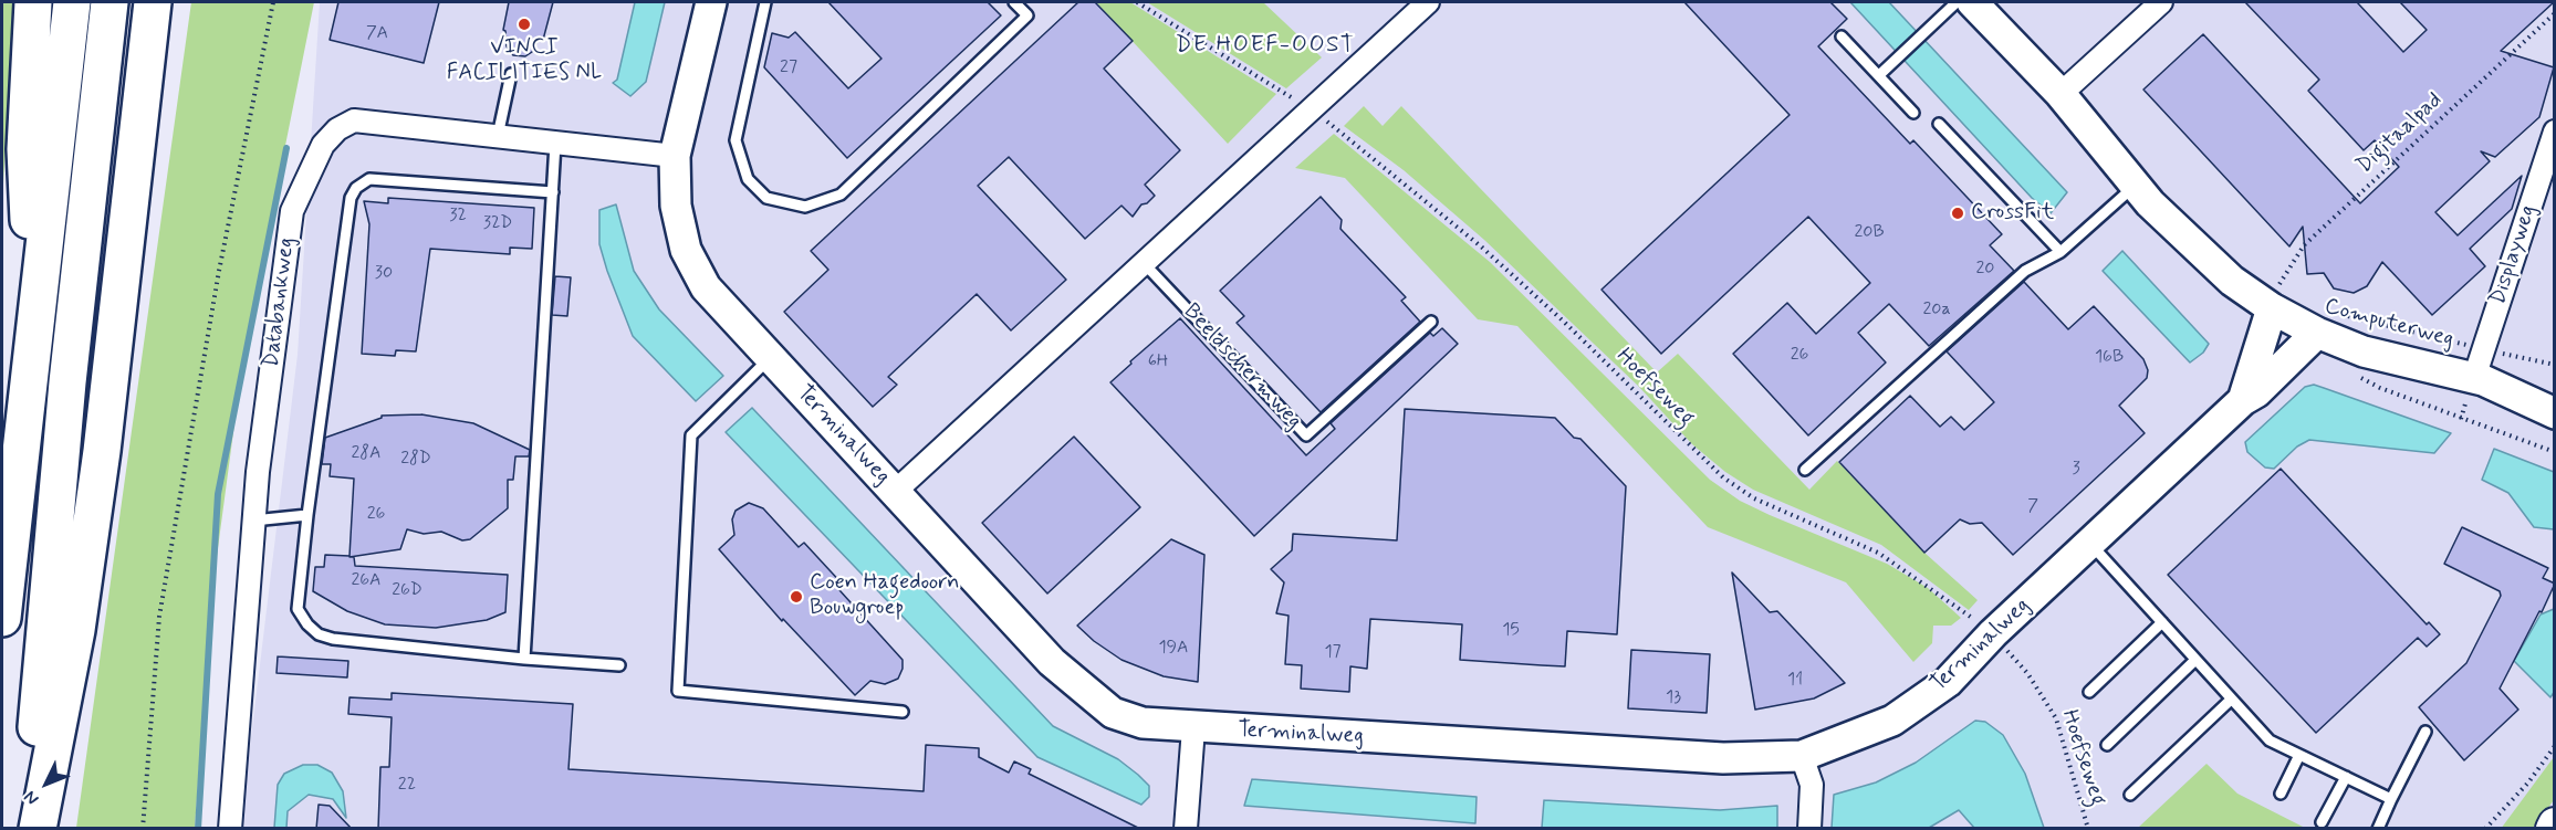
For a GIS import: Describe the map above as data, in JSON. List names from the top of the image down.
{
  "streets": {
    "street": [
      "Displayweg",
      "Databankweg",
      "Computerweg",
      "Terminalweg"
    ],
    "lane": ["Beeldschermweg"],
    "path": ["Digitaalpad", "Hoefseweg"]
  },
  "crossings": [
    ["Digitaalpad", "Computerweg"],
    ["Digitaalpad", "Terminalweg"],
    ["Displayweg", "Computerweg"],
    ["Databankweg", "Terminalweg"],
    ["Computerweg", "Terminalweg"],
    ["Hoefseweg", "Terminalweg"]
  ],
  "districts": ["DE HOEF-OOST"],
  "places": ["VINCI FACILITIES NL", "CrossFit", "Coen Hagedoorn Bouwgroep"],
  "house_numbers": [
    "7A",
    "27",
    "32",
    "32D",
    "20B",
    "20",
    "30",
    "20a",
    "26",
    "16B",
    "6H",
    "28A",
    "28D",
    "3",
    "7",
    "26",
    "26A",
    "26D",
    "15",
    "19A",
    "17",
    "11",
    "13",
    "22"
  ],
  "north": "bottom left"
}
